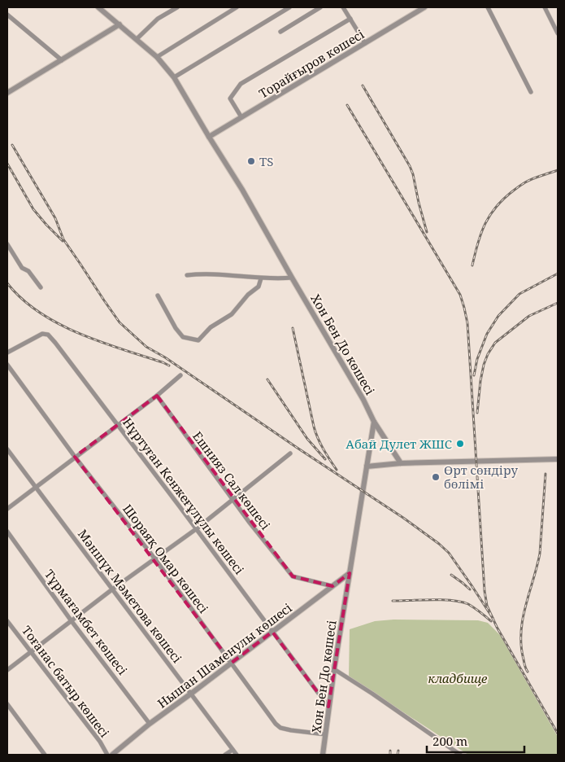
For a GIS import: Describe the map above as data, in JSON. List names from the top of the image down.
{
  "streets": {
    "street": [
      "Торайғыров көшесі",
      "Хон Бен До көшесі",
      "Ешнияз Сал көшесі",
      "Нұртуған Кенжеғұлұлы көшесі",
      "Шораяқ Омар көшесі",
      "Мәншүк Мәметова көшесі",
      "Тұрмағамбет көшесі",
      "Нышан Шаменулы көшесі",
      "Тоғанас батыр көшесі"
    ]
  },
  "crossings": [
    ["Торайғыров көшесі", "Хон Бен До көшесі"],
    ["Хон Бен До көшесі", "Нұртуған Кенжеғұлұлы көшесі"],
    ["Хон Бен До көшесі", "Шораяқ Омар көшесі"],
    ["Хон Бен До көшесі", "Нышан Шаменулы көшесі"],
    ["Ешнияз Сал көшесі", "Нышан Шаменулы көшесі"],
    ["Нұртуған Кенжеғұлұлы көшесі", "Нышан Шаменулы көшесі"],
    ["Шораяқ Омар көшесі", "Нышан Шаменулы көшесі"],
    ["Мәншүк Мәметова көшесі", "Нышан Шаменулы көшесі"],
    ["Тұрмағамбет көшесі", "Нышан Шаменулы көшесі"]
  ],
  "parks": ["кладбище"],
  "places": ["TS", "Абай Дулет ЖШС", "Өрт сөндіру бөлімі"],
  "scale_bar": "200 m"
}
